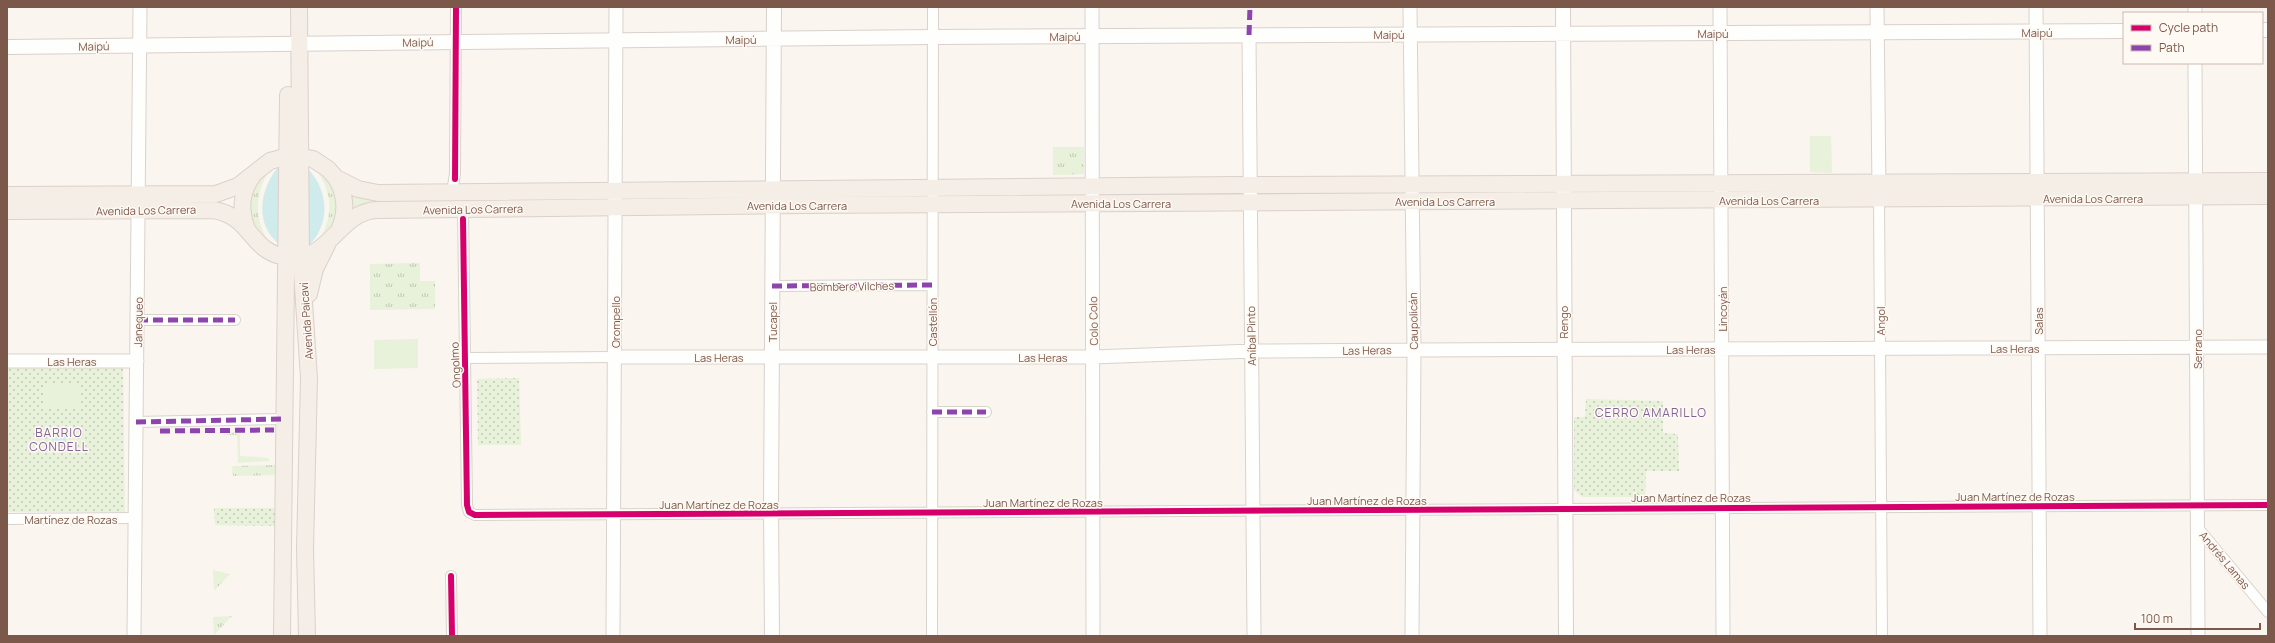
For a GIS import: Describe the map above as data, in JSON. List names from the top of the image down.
{
  "streets": {
    "main road": [
      "Maipú",
      "Avenida Los Carrera",
      "Avenida Paicaví",
      "Tucapel",
      "Rengo"
    ],
    "street": [
      "Bombero Vilches",
      "Lincoyán",
      "Colo Colo",
      "Caupolicán",
      "Angol",
      "Salas",
      "Janequeo",
      "Orompello",
      "Castellón",
      "Aníbal Pinto",
      "Las Heras",
      "Serrano",
      "Ongolmo",
      "Juan Martínez de Rozas",
      "Martínez de Rozas",
      "Andrés Lamas"
    ]
  },
  "crossings": [
    ["Maipú", "Lincoyán"],
    ["Maipú", "Avenida Paicaví"],
    ["Maipú", "Colo Colo"],
    ["Maipú", "Caupolicán"],
    ["Maipú", "Angol"],
    ["Maipú", "Salas"],
    ["Maipú", "Janequeo"],
    ["Maipú", "Orompello"],
    ["Maipú", "Tucapel"],
    ["Maipú", "Castellón"],
    ["Maipú", "Rengo"],
    ["Maipú", "Aníbal Pinto"],
    ["Avenida Los Carrera", "Lincoyán"],
    ["Avenida Los Carrera", "Avenida Paicaví"],
    ["Avenida Los Carrera", "Colo Colo"],
    ["Avenida Los Carrera", "Caupolicán"],
    ["Avenida Los Carrera", "Angol"],
    ["Avenida Los Carrera", "Salas"],
    ["Avenida Los Carrera", "Janequeo"],
    ["Avenida Los Carrera", "Orompello"],
    ["Avenida Los Carrera", "Tucapel"],
    ["Avenida Los Carrera", "Castellón"],
    ["Avenida Los Carrera", "Rengo"],
    ["Avenida Los Carrera", "Aníbal Pinto"],
    ["Avenida Los Carrera", "Serrano"],
    ["Avenida Los Carrera", "Ongolmo"],
    ["Bombero Vilches", "Tucapel"],
    ["Bombero Vilches", "Castellón"],
    ["Lincoyán", "Las Heras"],
    ["Lincoyán", "Juan Martínez de Rozas"],
    ["Colo Colo", "Las Heras"],
    ["Colo Colo", "Juan Martínez de Rozas"],
    ["Caupolicán", "Las Heras"],
    ["Caupolicán", "Juan Martínez de Rozas"],
    ["Angol", "Las Heras"],
    ["Angol", "Juan Martínez de Rozas"],
    ["Salas", "Las Heras"],
    ["Salas", "Juan Martínez de Rozas"],
    ["Janequeo", "Las Heras"],
    ["Janequeo", "Martínez de Rozas"],
    ["Orompello", "Las Heras"],
    ["Orompello", "Juan Martínez de Rozas"],
    ["Tucapel", "Las Heras"],
    ["Tucapel", "Juan Martínez de Rozas"],
    ["Castellón", "Las Heras"],
    ["Castellón", "Juan Martínez de Rozas"],
    ["Rengo", "Las Heras"],
    ["Rengo", "Juan Martínez de Rozas"],
    ["Aníbal Pinto", "Las Heras"],
    ["Aníbal Pinto", "Juan Martínez de Rozas"],
    ["Las Heras", "Serrano"],
    ["Las Heras", "Ongolmo"],
    ["Serrano", "Juan Martínez de Rozas"],
    ["Serrano", "Andrés Lamas"],
    ["Ongolmo", "Juan Martínez de Rozas"]
  ],
  "districts": ["CERRO AMARILLO", "BARRIO CONDELL"],
  "legend": ["Cycle path", "Path"],
  "scale_bar": "100 m"
}
